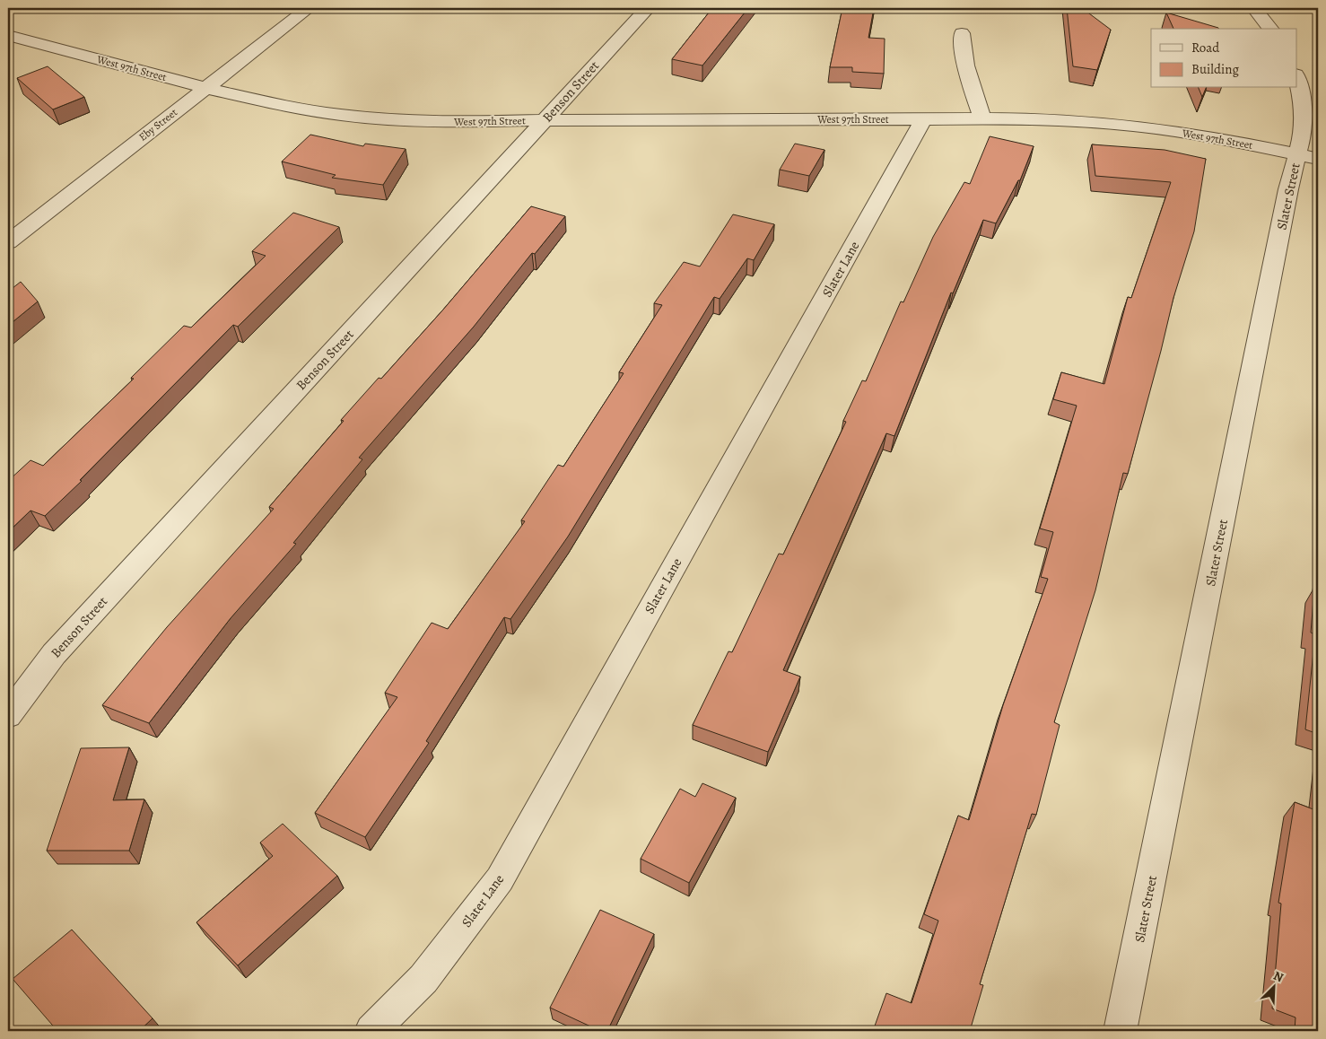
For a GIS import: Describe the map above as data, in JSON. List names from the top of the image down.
{
  "streets": {
    "street": [
      "West 97th Street",
      "Benson Street",
      "Eby Street",
      "Slater Street",
      "Slater Lane"
    ]
  },
  "crossings": [
    ["West 97th Street", "Benson Street"],
    ["West 97th Street", "Eby Street"],
    ["West 97th Street", "Slater Street"],
    ["West 97th Street", "Slater Lane"]
  ],
  "legend": ["Road", "Building"],
  "north": "top right"
}
